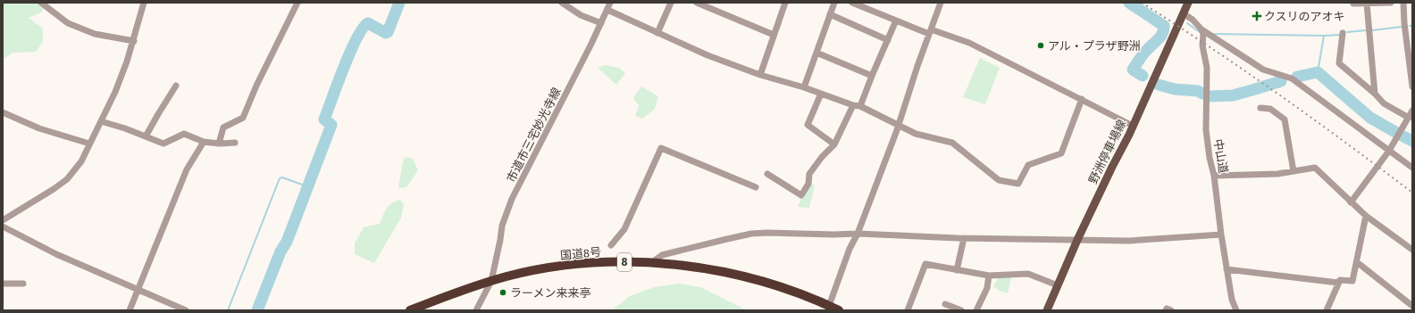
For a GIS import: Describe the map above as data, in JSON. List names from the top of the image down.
{
  "streets": {
    "highway": ["国道8号", "8"],
    "main road": ["野洲停車場線"],
    "street": ["市道市三宅妙光寺線", "中山道"]
  },
  "crossings": [
    ["市道市三宅妙光寺線", "国道8号"]
  ],
  "places": {
    "health": ["クスリのアオキ"],
    "other": ["アル・プラザ野洲", "ラーメン来来亭"]
  }
}
